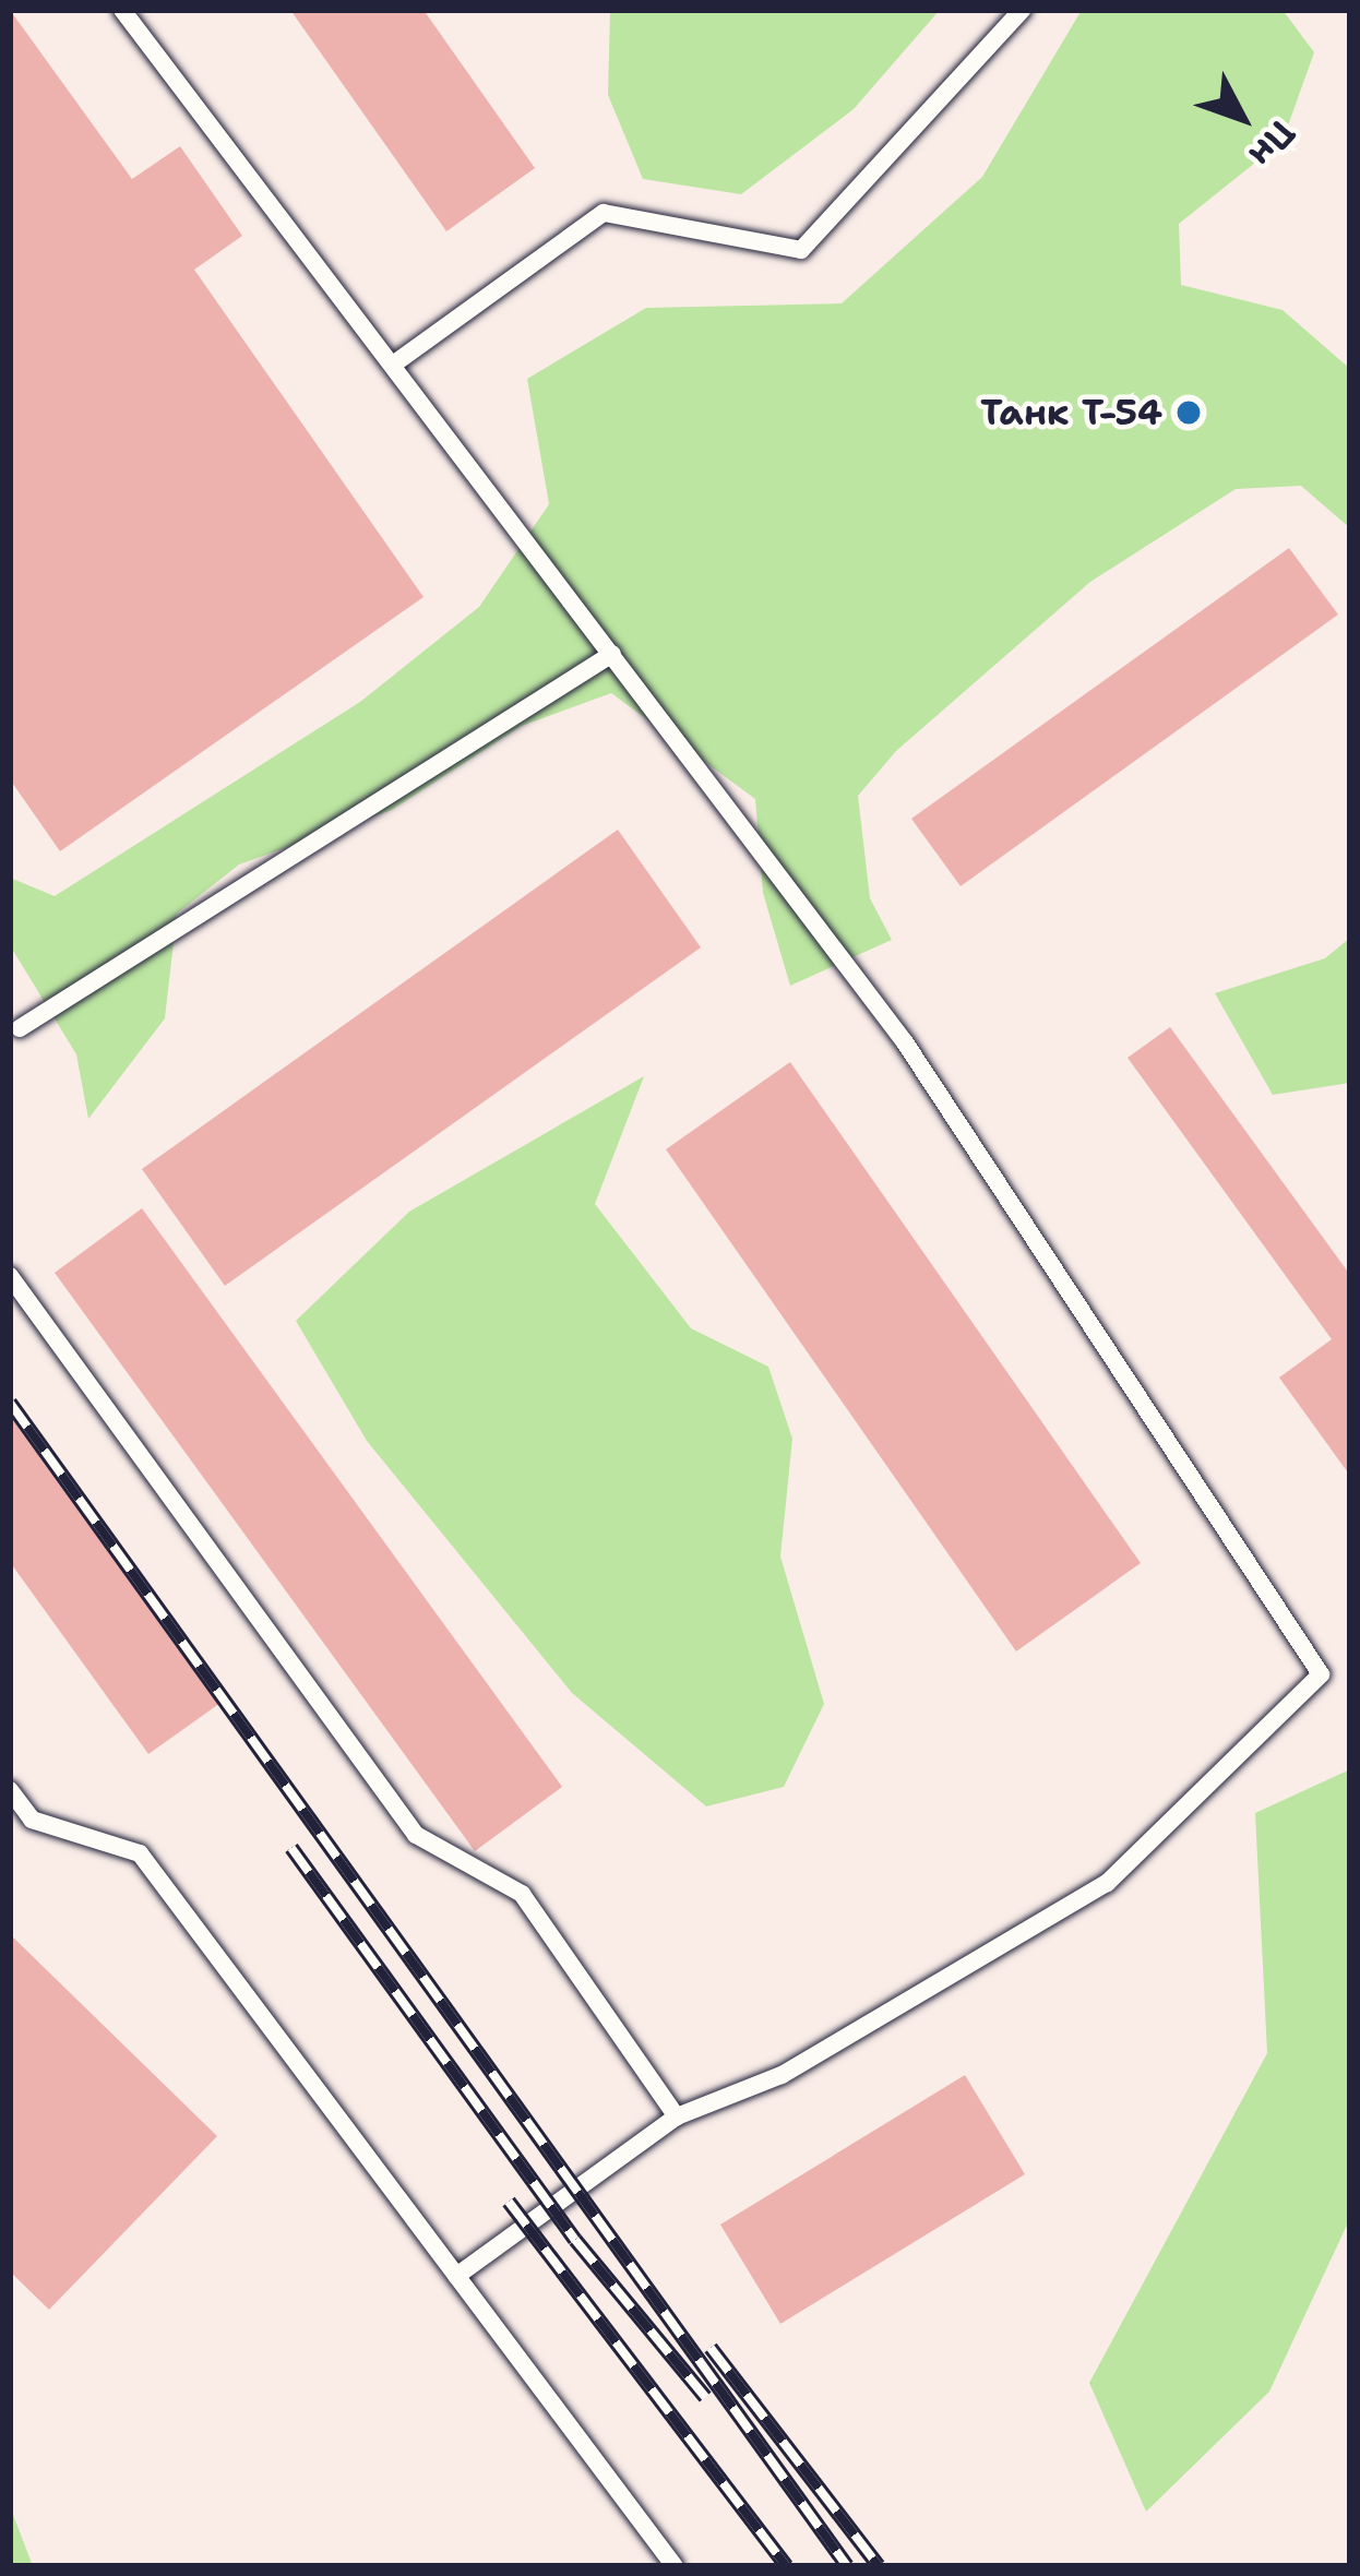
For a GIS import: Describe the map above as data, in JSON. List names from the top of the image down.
{
  "places": ["Танк Т-54"],
  "north": "bottom right"
}
